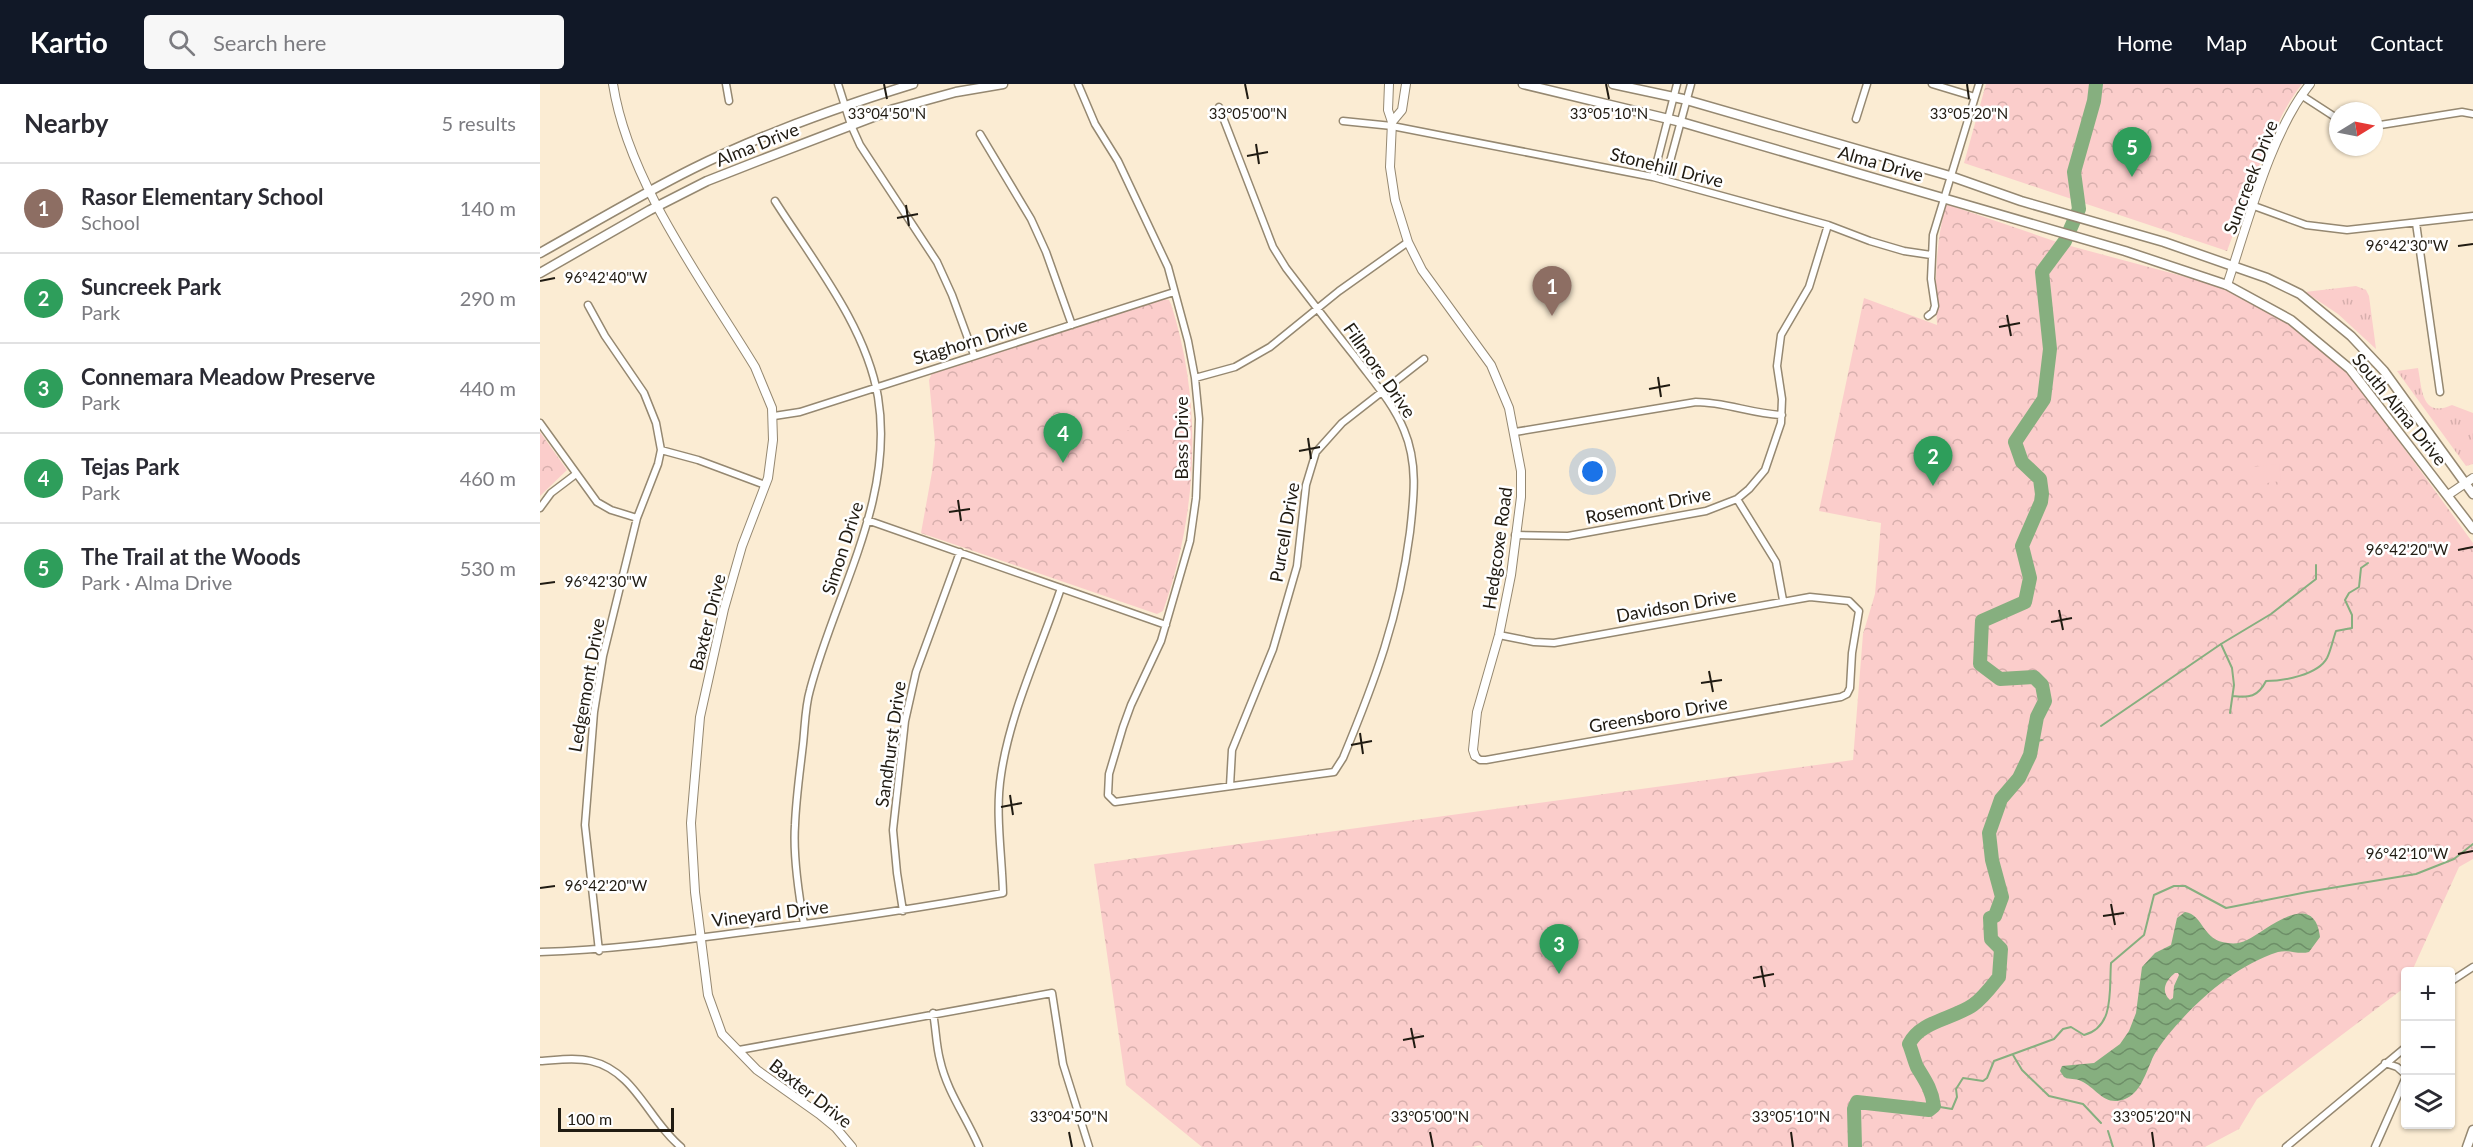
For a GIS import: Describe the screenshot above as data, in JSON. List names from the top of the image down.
{
  "streets": {
    "main road": ["Alma Drive", "South Alma Drive"],
    "street": [
      "Stonehill Drive",
      "Suncreek Drive",
      "Staghorn Drive",
      "Fillmore Drive",
      "Bass Drive",
      "Rosemont Drive",
      "Purcell Drive",
      "Simon Drive",
      "Hedgcoxe Road",
      "Davidson Drive",
      "Baxter Drive",
      "Ledgemont Drive",
      "Greensboro Drive",
      "Sandhurst Drive",
      "Vineyard Drive"
    ]
  },
  "crossings": [
    ["Alma Drive", "Suncreek Drive"],
    ["Alma Drive", "South Alma Drive"],
    ["Alma Drive", "Baxter Drive"],
    ["Stonehill Drive", "Rosemont Drive"],
    ["Stonehill Drive", "Hedgcoxe Road"],
    ["Suncreek Drive", "South Alma Drive"],
    ["Staghorn Drive", "Bass Drive"],
    ["Staghorn Drive", "Simon Drive"],
    ["Staghorn Drive", "Baxter Drive"],
    ["Fillmore Drive", "Bass Drive"],
    ["Fillmore Drive", "Purcell Drive"],
    ["Bass Drive", "Purcell Drive"],
    ["Rosemont Drive", "Hedgcoxe Road"],
    ["Simon Drive", "Vineyard Drive"],
    ["Hedgcoxe Road", "Davidson Drive"],
    ["Hedgcoxe Road", "Greensboro Drive"],
    ["Davidson Drive", "Greensboro Drive"],
    ["Baxter Drive", "Vineyard Drive"],
    ["Ledgemont Drive", "Vineyard Drive"],
    ["Sandhurst Drive", "Vineyard Drive"]
  ],
  "scale_bar": "100 m",
  "north": "right",
  "page": {
    "header": "Kartio",
    "search": "Search here",
    "nav": [
      "Home",
      "Map",
      "About",
      "Contact"
    ],
    "heading": ["Nearby", "5 results"],
    "pins": [
      "5",
      "1",
      "4",
      "2",
      "3"
    ],
    "list": [
      {
        "mark": "1",
        "name": "Rasor Elementary School",
        "note": "School",
        "value": "140 m"
      },
      {
        "mark": "2",
        "name": "Suncreek Park",
        "note": "Park",
        "value": "290 m"
      },
      {
        "mark": "3",
        "name": "Connemara Meadow Preserve",
        "note": "Park",
        "value": "440 m"
      },
      {
        "mark": "4",
        "name": "Tejas Park",
        "note": "Park",
        "value": "460 m"
      },
      {
        "mark": "5",
        "name": "The Trail at the Woods",
        "note": "Park · Alma Drive",
        "value": "530 m"
      }
    ],
    "map_buttons": ["+", "−"],
    "scale": "100 m"
  },
  "coordinates": [
    "33°04'50\"N",
    "33°05'00\"N",
    "33°05'10\"N",
    "33°05'20\"N",
    "96°42'30\"W",
    "96°42'40\"W",
    "96°42'20\"W",
    "96°42'10\"W"
  ]
}
